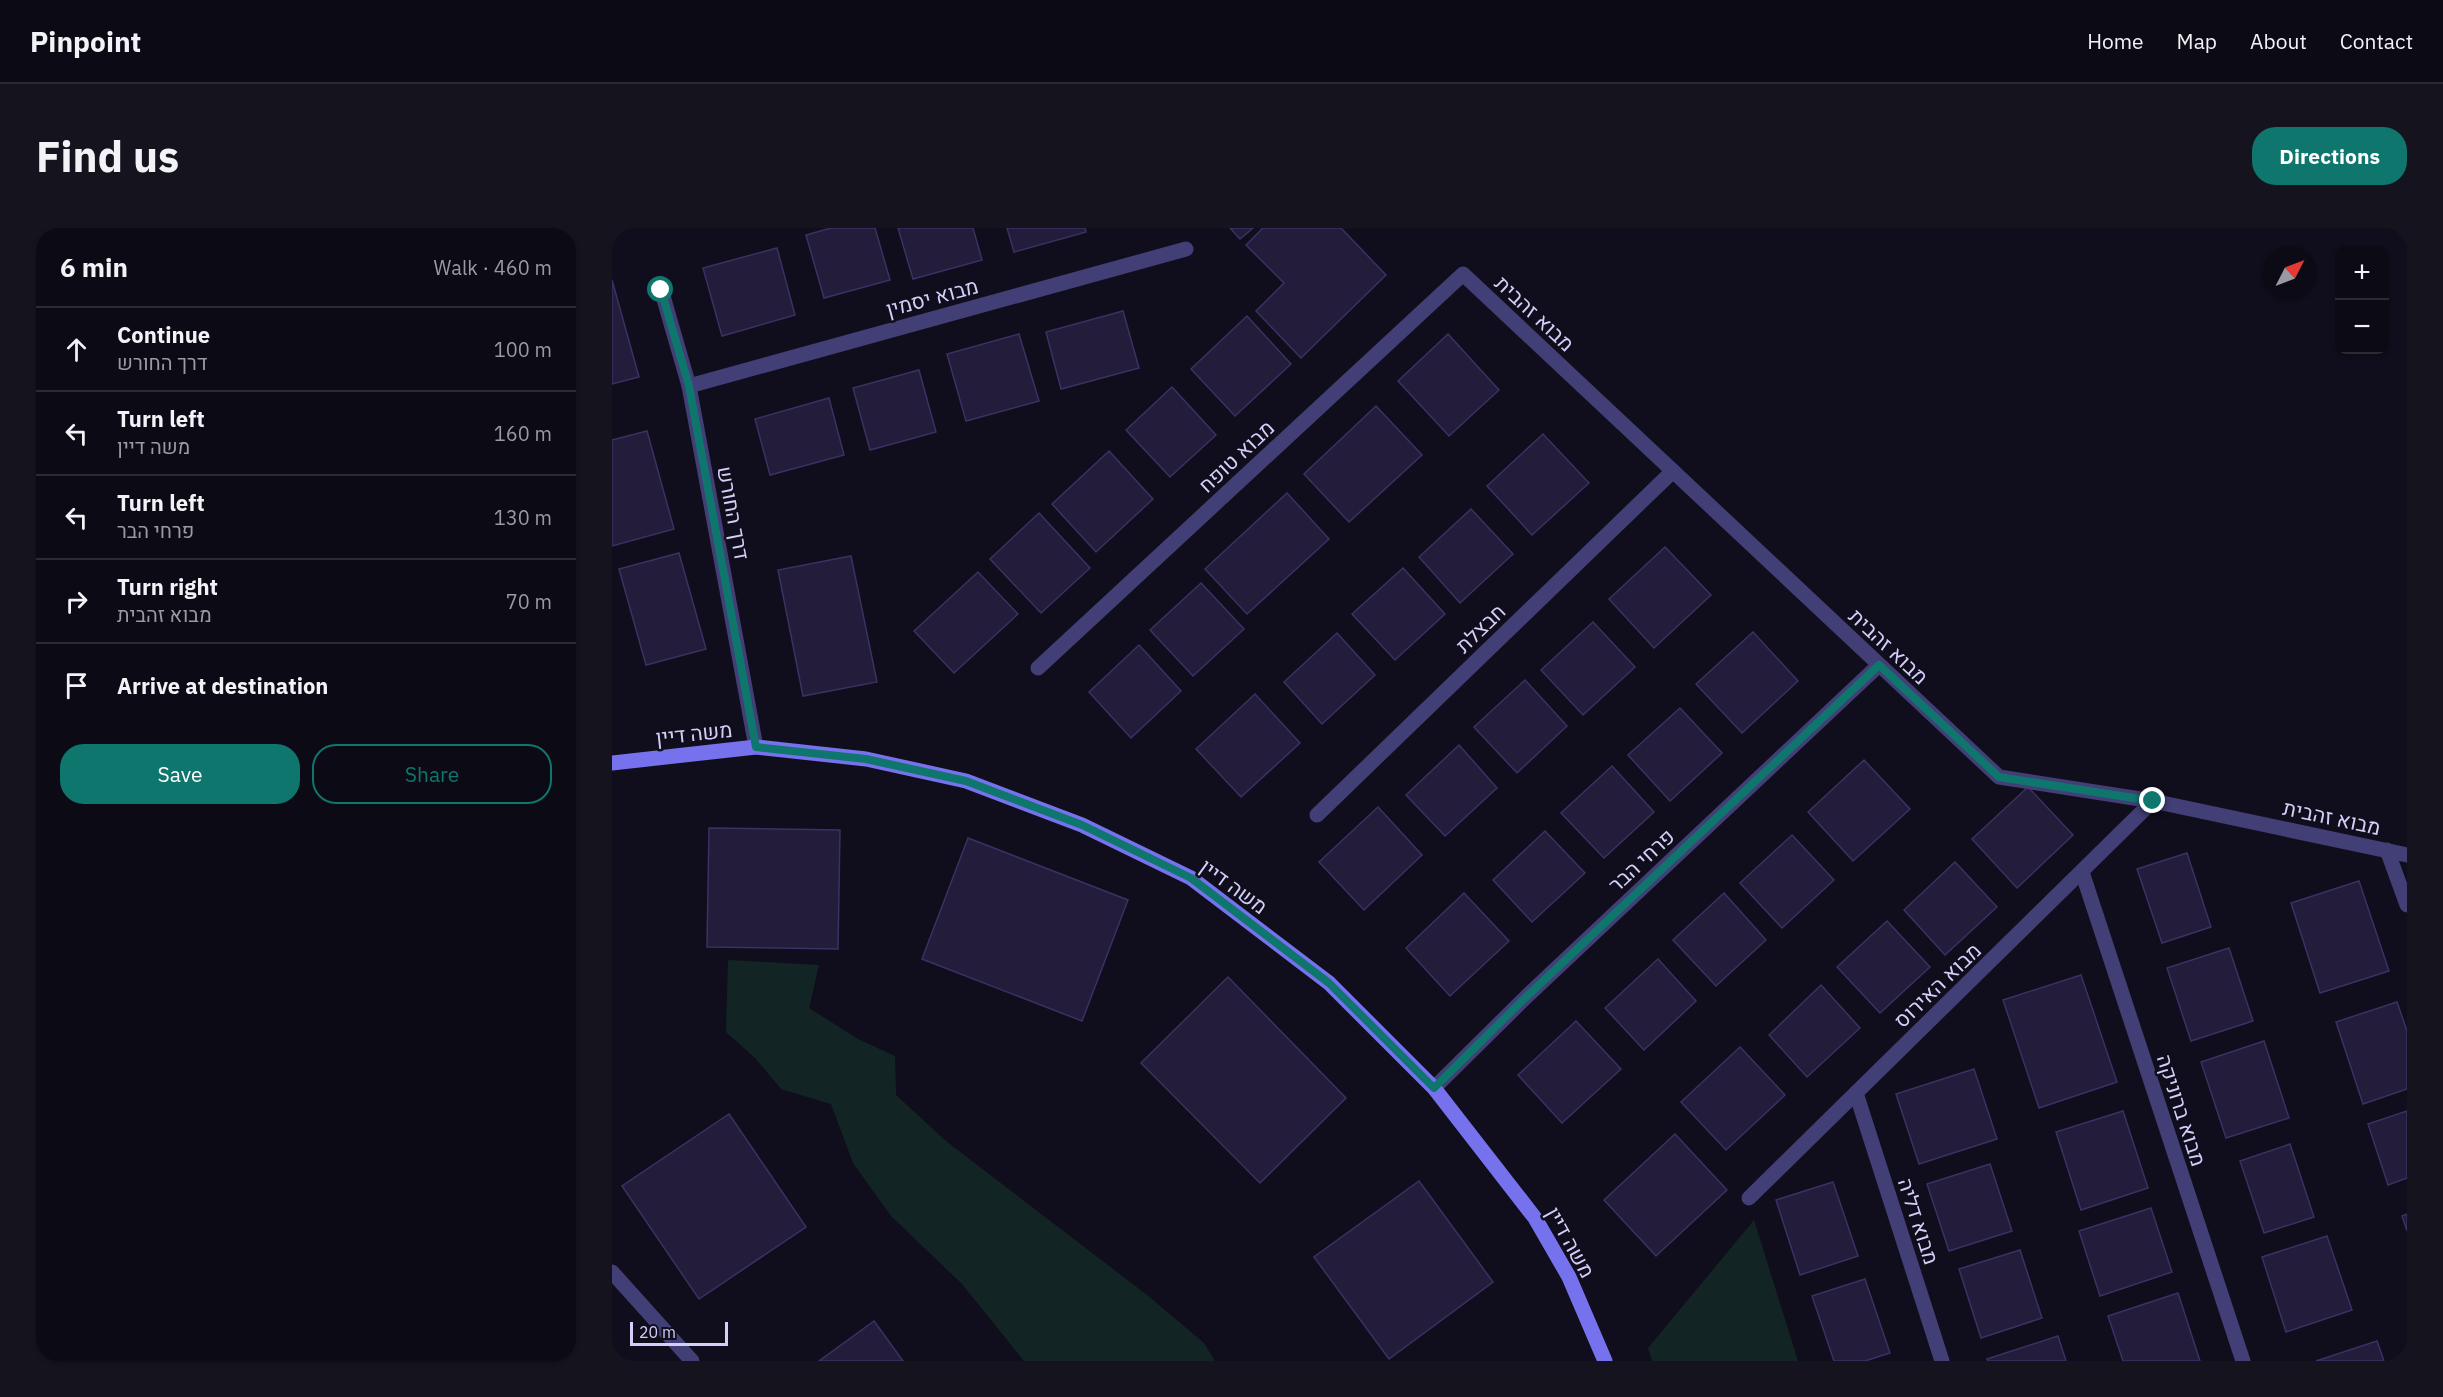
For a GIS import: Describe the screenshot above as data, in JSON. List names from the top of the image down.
{
  "streets": {
    "street": [
      "מבוא יסמין",
      "מבוא זהבית",
      "מבוא טופח",
      "דרך החורש",
      "חבצלת",
      "משה דיין",
      "פרחי הבר",
      "מבוא האירוס",
      "מבוא ברוניקה",
      "מבוא דליה"
    ]
  },
  "crossings": [
    ["מבוא יסמין", "דרך החורש"],
    ["מבוא זהבית", "מבוא טופח"],
    ["מבוא זהבית", "חבצלת"],
    ["מבוא זהבית", "פרחי הבר"],
    ["מבוא זהבית", "מבוא האירוס"],
    ["דרך החורש", "משה דיין"],
    ["משה דיין", "פרחי הבר"],
    ["מבוא האירוס", "מבוא ברוניקה"],
    ["מבוא האירוס", "מבוא דליה"]
  ],
  "scale_bar": "20 m",
  "north": "top right",
  "page": {
    "header": "Pinpoint",
    "nav": [
      "Home",
      "Map",
      "About",
      "Contact"
    ],
    "buttons": [
      "Directions",
      ["Save", "Share"]
    ],
    "title": "Find us",
    "heading": ["6 min", "Walk · 460 m"],
    "map_buttons": ["+", "−"],
    "list": [
      ["Continue", "דרך החורש", "100 m"],
      ["Turn left", "משה דיין", "160 m"],
      ["Turn left", "פרחי הבר", "130 m"],
      ["Turn right", "מבוא זהבית", "70 m"],
      "Arrive at destination"
    ],
    "scale": "20 m"
  }
}
